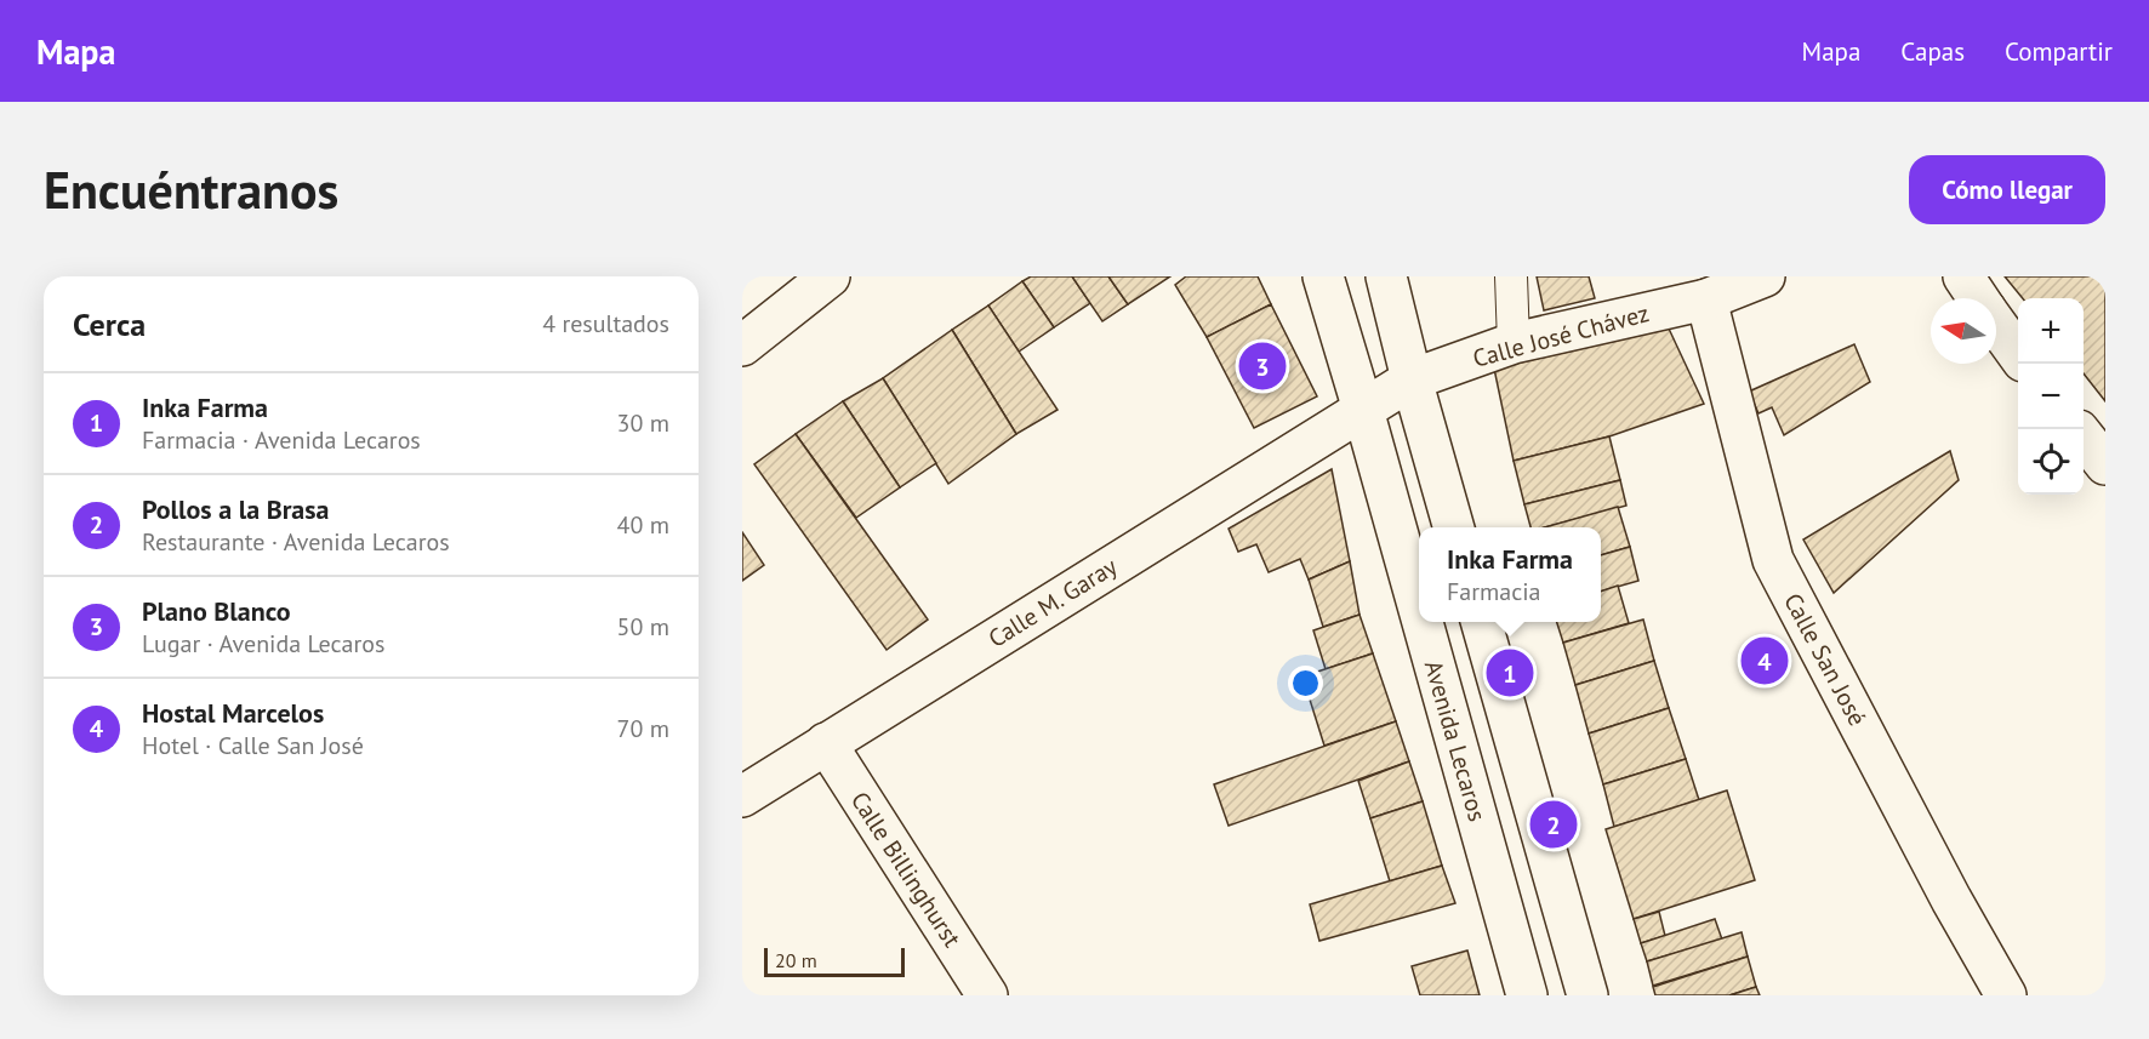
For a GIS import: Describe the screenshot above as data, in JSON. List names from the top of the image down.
{
  "streets": {
    "street": [
      "Calle José Chávez",
      "Calle M. Garay",
      "Calle San José",
      "Avenida Lecaros",
      "Calle Billinghurst"
    ]
  },
  "crossings": [
    ["Calle José Chávez", "Calle M. Garay"],
    ["Calle José Chávez", "Calle San José"],
    ["Calle José Chávez", "Avenida Lecaros"],
    ["Calle M. Garay", "Avenida Lecaros"],
    ["Calle M. Garay", "Calle Billinghurst"]
  ],
  "scale_bar": "20 m",
  "north": "left",
  "page": {
    "header": "Mapa",
    "nav": ["Mapa", "Capas", "Compartir"],
    "buttons": "Cómo llegar",
    "title": "Encuéntranos",
    "heading": ["Cerca", "4 resultados"],
    "map_buttons": ["+", "−"],
    "pins": [
      "3",
      "4",
      "1",
      "2"
    ],
    "list": [
      {
        "mark": "1",
        "name": "Inka Farma",
        "note": "Farmacia · Avenida Lecaros",
        "value": "30 m"
      },
      {
        "mark": "2",
        "name": "Pollos a la Brasa",
        "note": "Restaurante · Avenida Lecaros",
        "value": "40 m"
      },
      {
        "mark": "3",
        "name": "Plano Blanco",
        "note": "Lugar · Avenida Lecaros",
        "value": "50 m"
      },
      {
        "mark": "4",
        "name": "Hostal Marcelos",
        "note": "Hotel · Calle San José",
        "value": "70 m"
      }
    ],
    "popup": ["Inka Farma", "Farmacia"],
    "scale": "20 m"
  }
}
